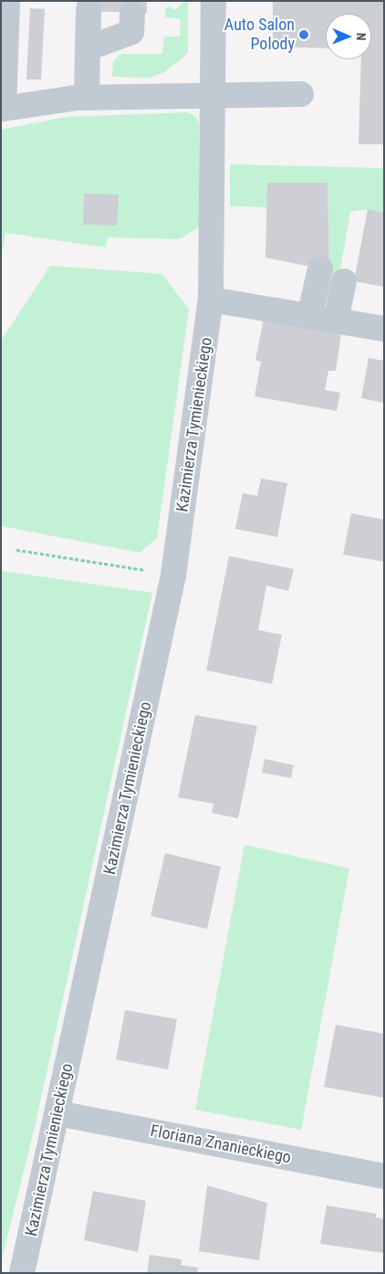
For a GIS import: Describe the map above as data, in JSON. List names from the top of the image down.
{
  "streets": {
    "street": ["Kazimierza Tymienieckiego", "Floriana Znanieckiego"]
  },
  "crossings": [
    ["Kazimierza Tymienieckiego", "Floriana Znanieckiego"]
  ],
  "places": ["Auto Salon Polody"],
  "north": "right"
}
